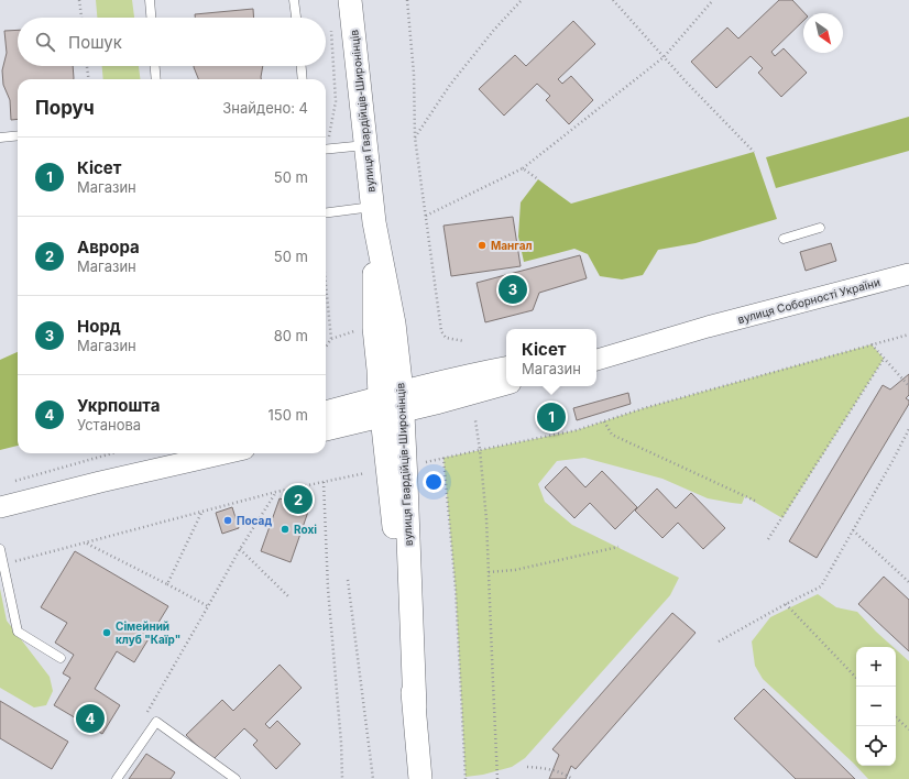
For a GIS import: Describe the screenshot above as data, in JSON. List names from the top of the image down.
{
  "streets": {
    "main road": ["вулиця Гвардійців-Широнінців"],
    "street": ["вулиця Соборності України"]
  },
  "places": [
    "Мангал",
    "Посад",
    "Roxi",
    "Сімейний клуб \"Каїр\""
  ],
  "north": "bottom right",
  "page": {
    "search": "Пошук",
    "heading": ["Поруч", "Знайдено: 4"],
    "list": [
      {
        "mark": "1",
        "name": "Кісет",
        "note": "Магазин",
        "value": "50 m"
      },
      {
        "mark": "2",
        "name": "Аврора",
        "note": "Магазин",
        "value": "50 m"
      },
      {
        "mark": "3",
        "name": "Норд",
        "note": "Магазин",
        "value": "80 m"
      },
      {
        "mark": "4",
        "name": "Укрпошта",
        "note": "Установа",
        "value": "150 m"
      }
    ],
    "pins": [
      "3",
      "1",
      "2",
      "4"
    ],
    "popup": ["Кісет", "Магазин"],
    "map_buttons": ["+", "−"]
  }
}
